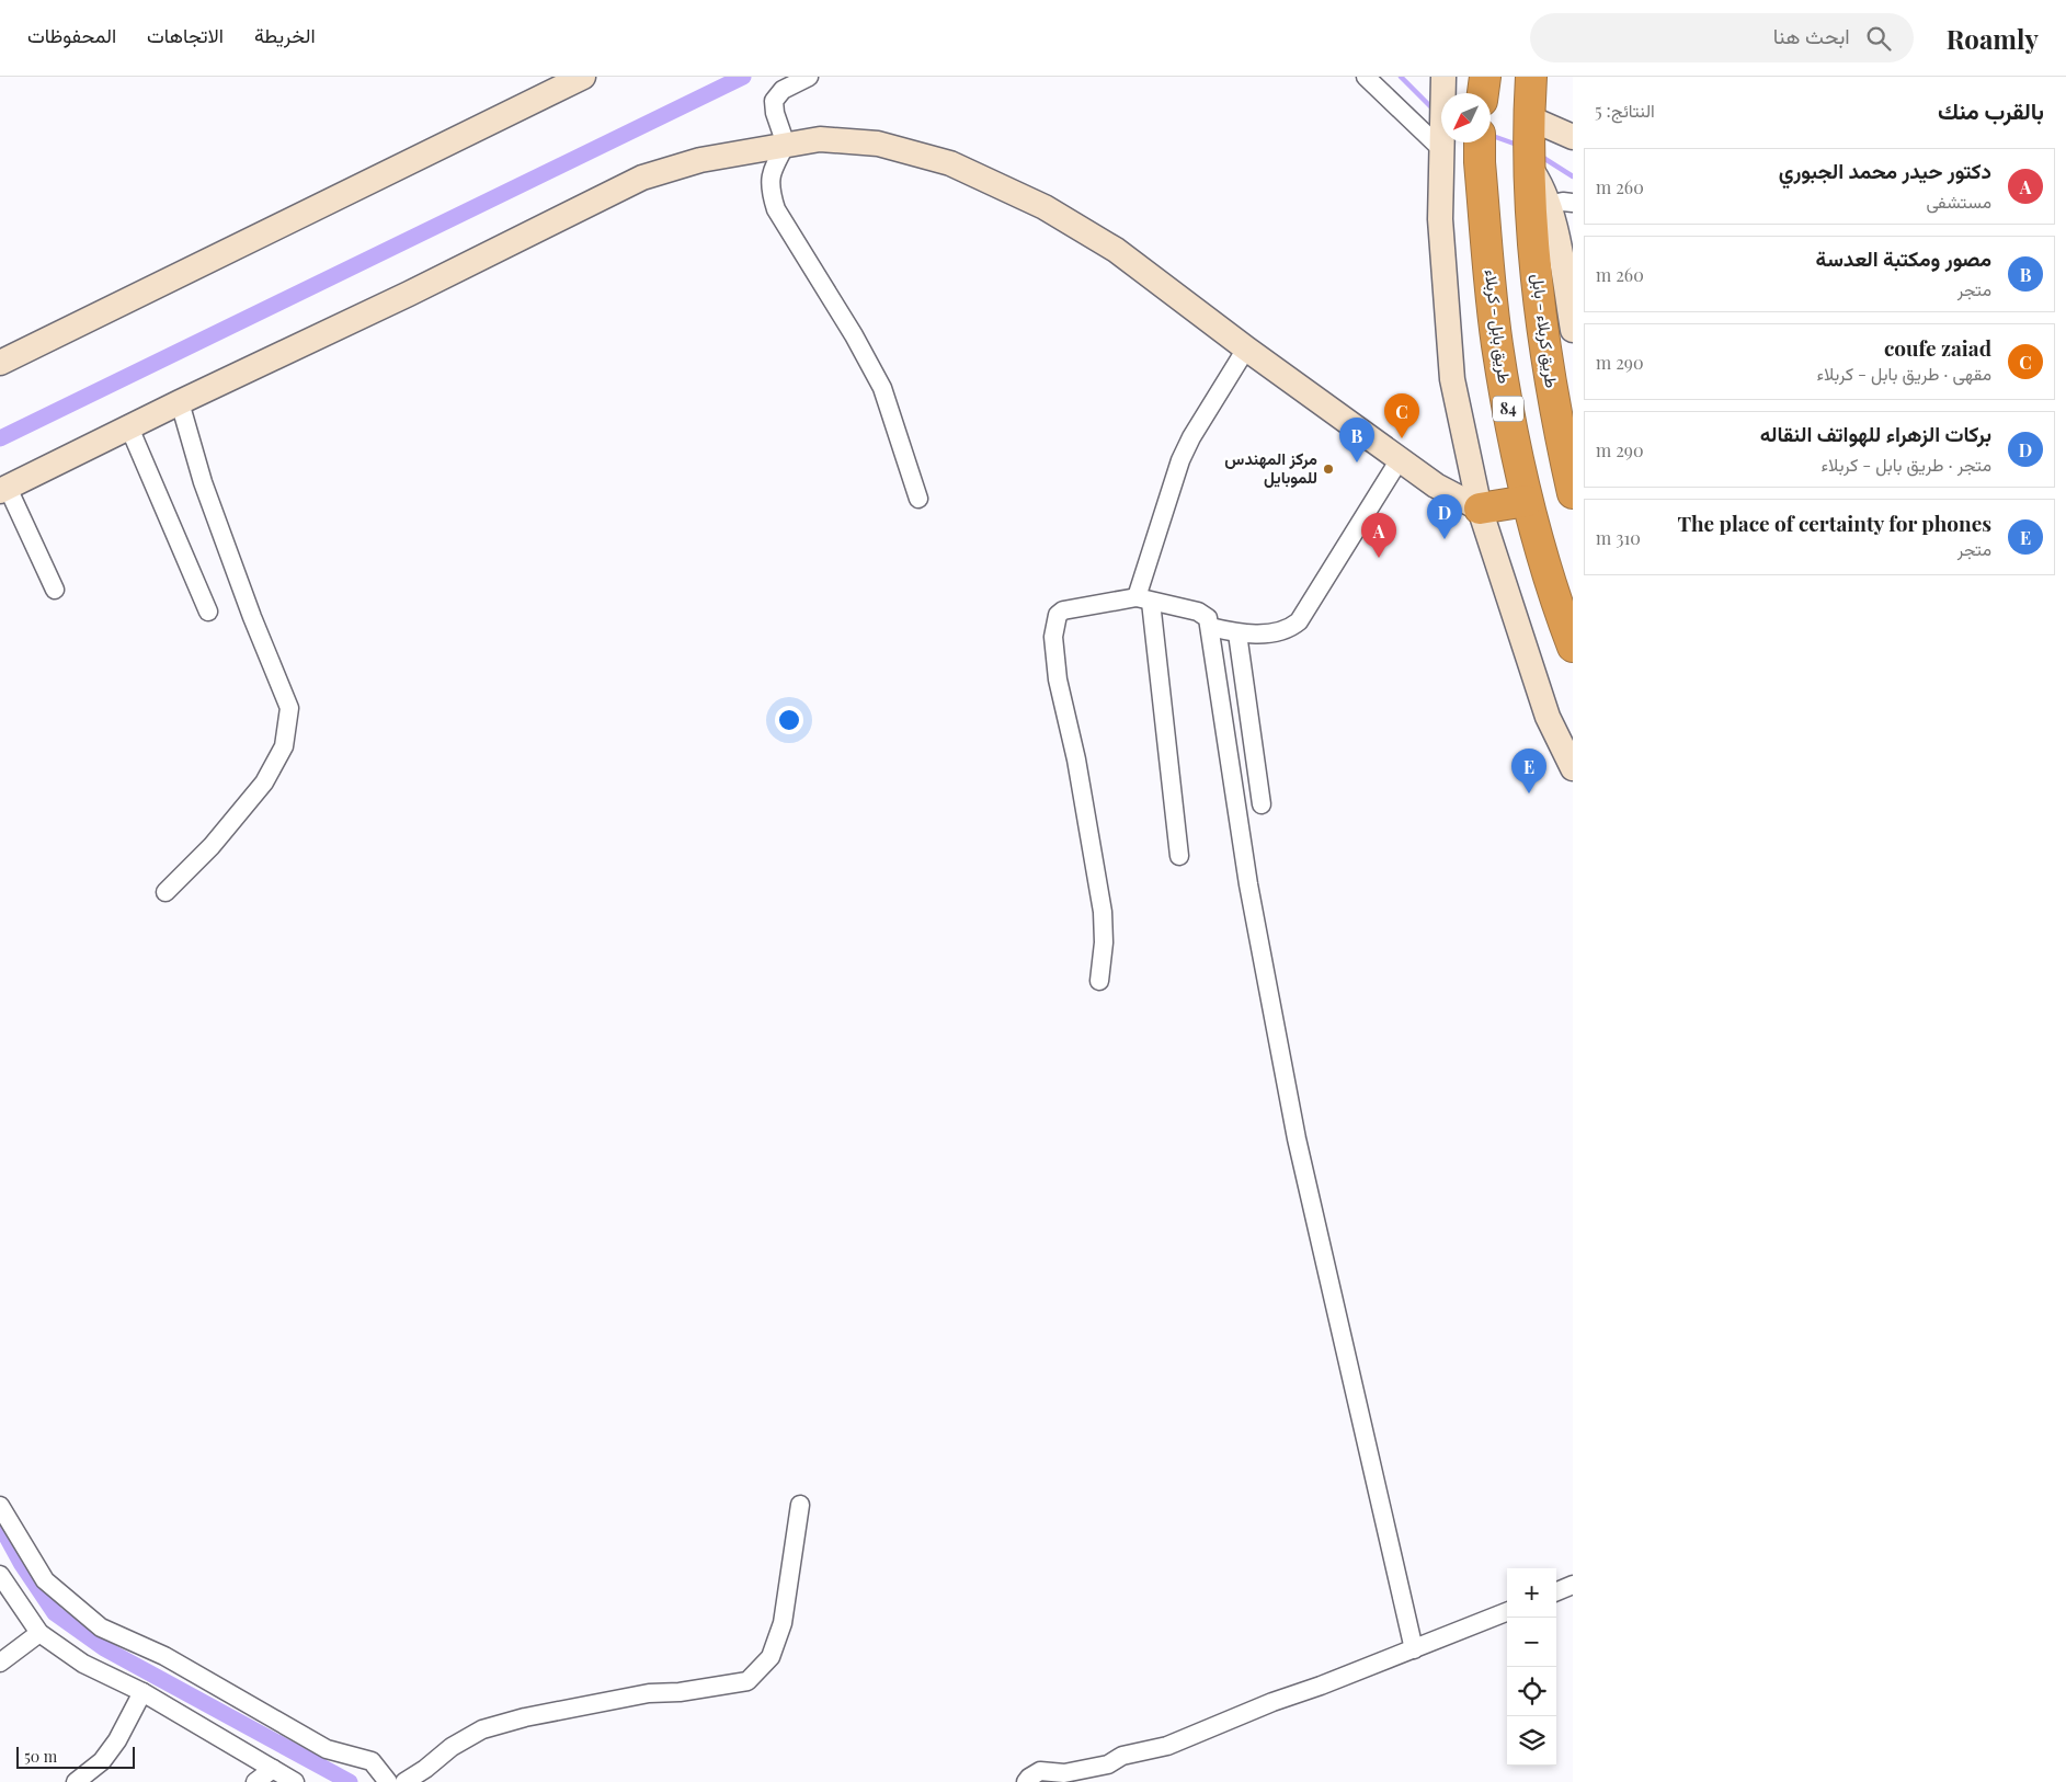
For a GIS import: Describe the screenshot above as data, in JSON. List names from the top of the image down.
{
  "streets": {
    "highway": ["طريق بابل - كربلاء", "طريق كربلاء - بابل", "84"]
  },
  "places": ["مركز المهندس للموبايل"],
  "scale_bar": "50 m",
  "north": "bottom left",
  "page": {
    "header": "Roamly",
    "search": "ابحث هنا",
    "nav": ["الخريطة", "الاتجاهات", "المحفوظات"],
    "heading": ["بالقرب منك", "النتائج: 5"],
    "list": [
      {
        "mark": "A",
        "name": "دكتور حيدر محمد الجبوري",
        "note": "مستشفى",
        "value": "260 m"
      },
      {
        "mark": "B",
        "name": "مصور ومكتبة العدسة",
        "note": "متجر",
        "value": "260 m"
      },
      {
        "mark": "C",
        "name": "coufe zaiad",
        "note": "مقهى · طريق بابل - كربلاء",
        "value": "290 m"
      },
      {
        "mark": "D",
        "name": "بركات الزهراء للهواتف النقاله",
        "note": "متجر · طريق بابل - كربلاء",
        "value": "290 m"
      },
      {
        "mark": "E",
        "name": "The place of certainty for phones",
        "note": "متجر",
        "value": "310 m"
      }
    ],
    "pins": [
      "C",
      "B",
      "D",
      "A",
      "E"
    ],
    "map_buttons": ["+", "−"],
    "scale": "50 m"
  }
}
